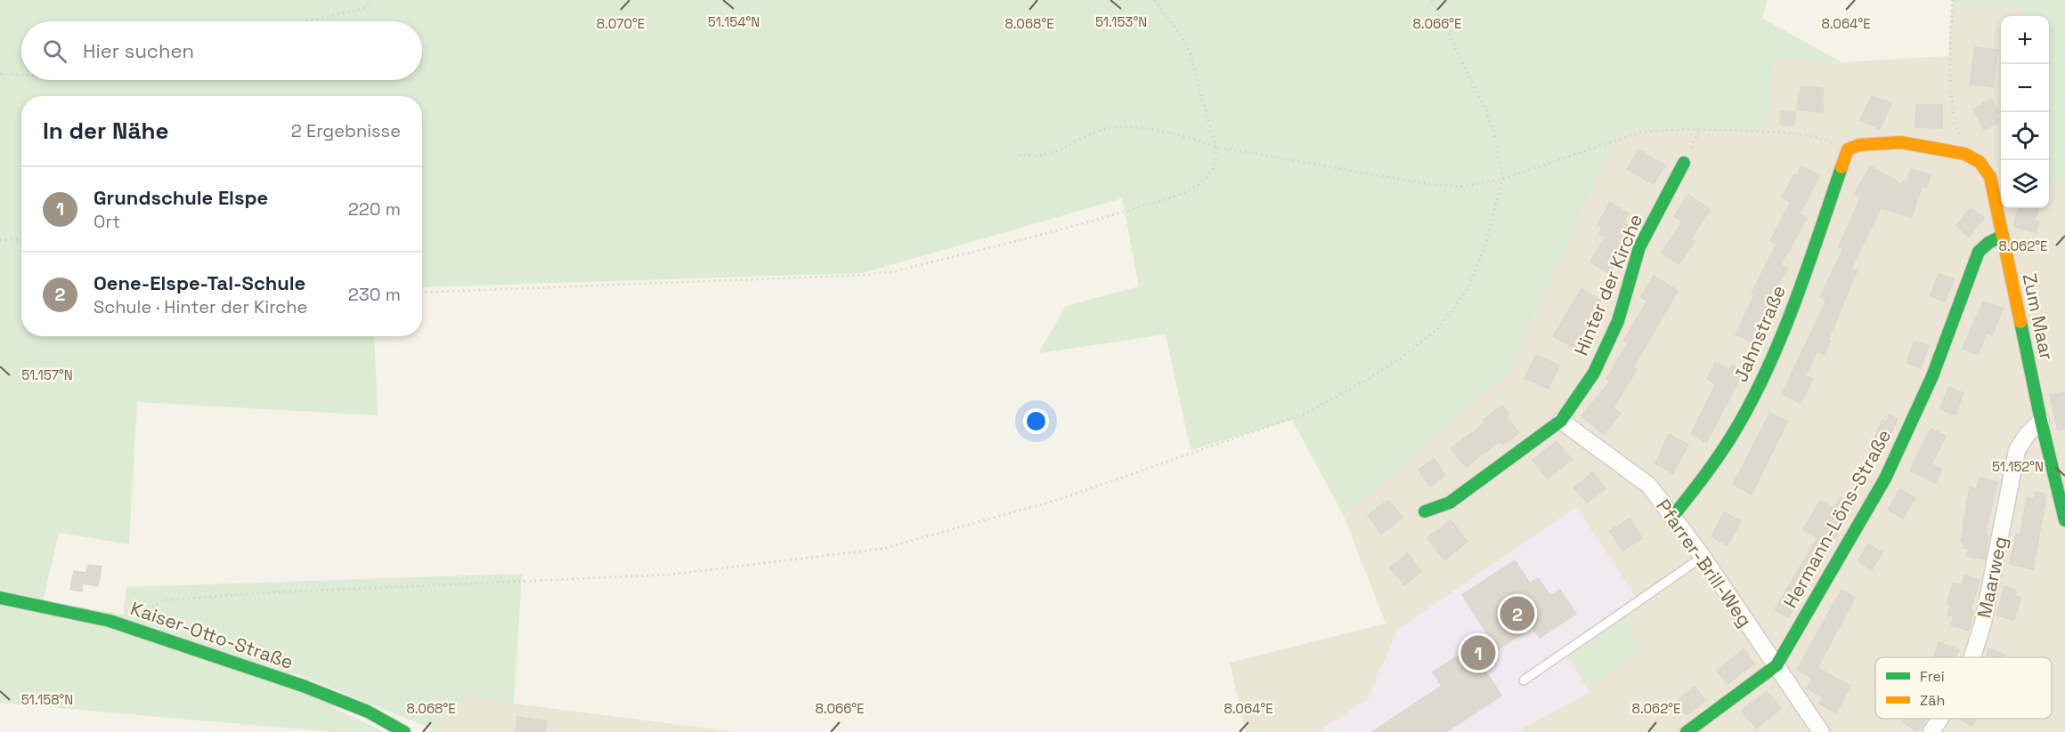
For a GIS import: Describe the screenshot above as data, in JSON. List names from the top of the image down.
{
  "streets": {
    "street": [
      "Hinter der Kirche",
      "Zum Maar",
      "Jahnstraße",
      "Hermann-Löns-Straße",
      "Pfarrer-Brill-Weg",
      "Maarweg",
      "Kaiser-Otto-Straße"
    ]
  },
  "crossings": [
    ["Hinter der Kirche", "Pfarrer-Brill-Weg"],
    ["Zum Maar", "Jahnstraße"],
    ["Zum Maar", "Hermann-Löns-Straße"],
    ["Zum Maar", "Maarweg"],
    ["Jahnstraße", "Pfarrer-Brill-Weg"],
    ["Hermann-Löns-Straße", "Pfarrer-Brill-Weg"]
  ],
  "legend": ["Frei", "Zäh"],
  "page": {
    "map_buttons": ["+", "−"],
    "search": "Hier suchen",
    "heading": ["In der Nähe", "2 Ergebnisse"],
    "list": [
      {
        "mark": "1",
        "name": "Grundschule Elspe",
        "note": "Ort",
        "value": "220 m"
      },
      {
        "mark": "2",
        "name": "Oene-Elspe-Tal-Schule",
        "note": "Schule · Hinter der Kirche",
        "value": "230 m"
      }
    ],
    "pins": ["2", "1"]
  },
  "coordinates": [
    "51.154°N",
    "51.153°N",
    "8.070°E",
    "8.068°E",
    "8.066°E",
    "8.064°E",
    "8.062°E",
    "51.157°N",
    "51.152°N",
    "51.158°N"
  ]
}
